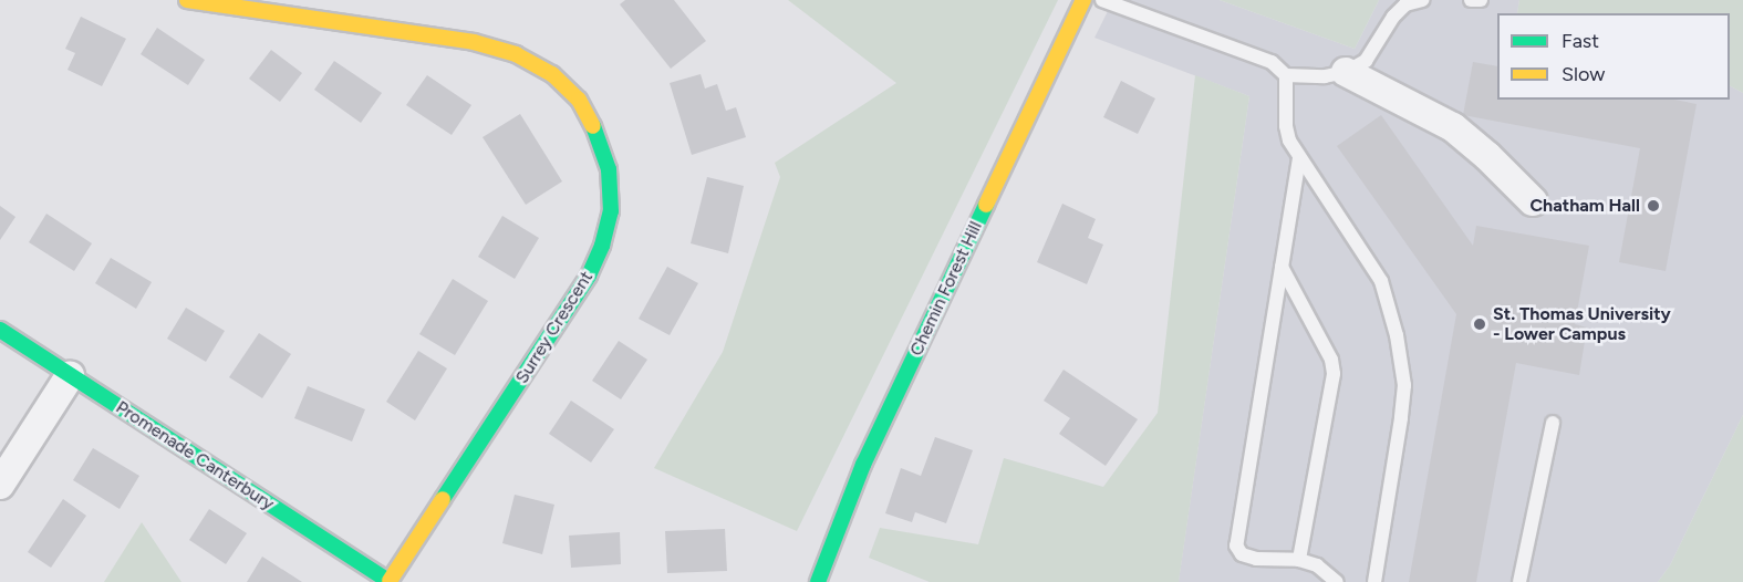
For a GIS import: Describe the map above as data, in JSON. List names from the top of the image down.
{
  "streets": {
    "street": ["Chemin Forest Hill", "Surrey Crescent", "Promenade Canterbury"]
  },
  "crossings": [
    ["Surrey Crescent", "Promenade Canterbury"]
  ],
  "places": ["Chatham Hall", "St. Thomas University - Lower Campus"],
  "legend": ["Fast", "Slow"]
}
